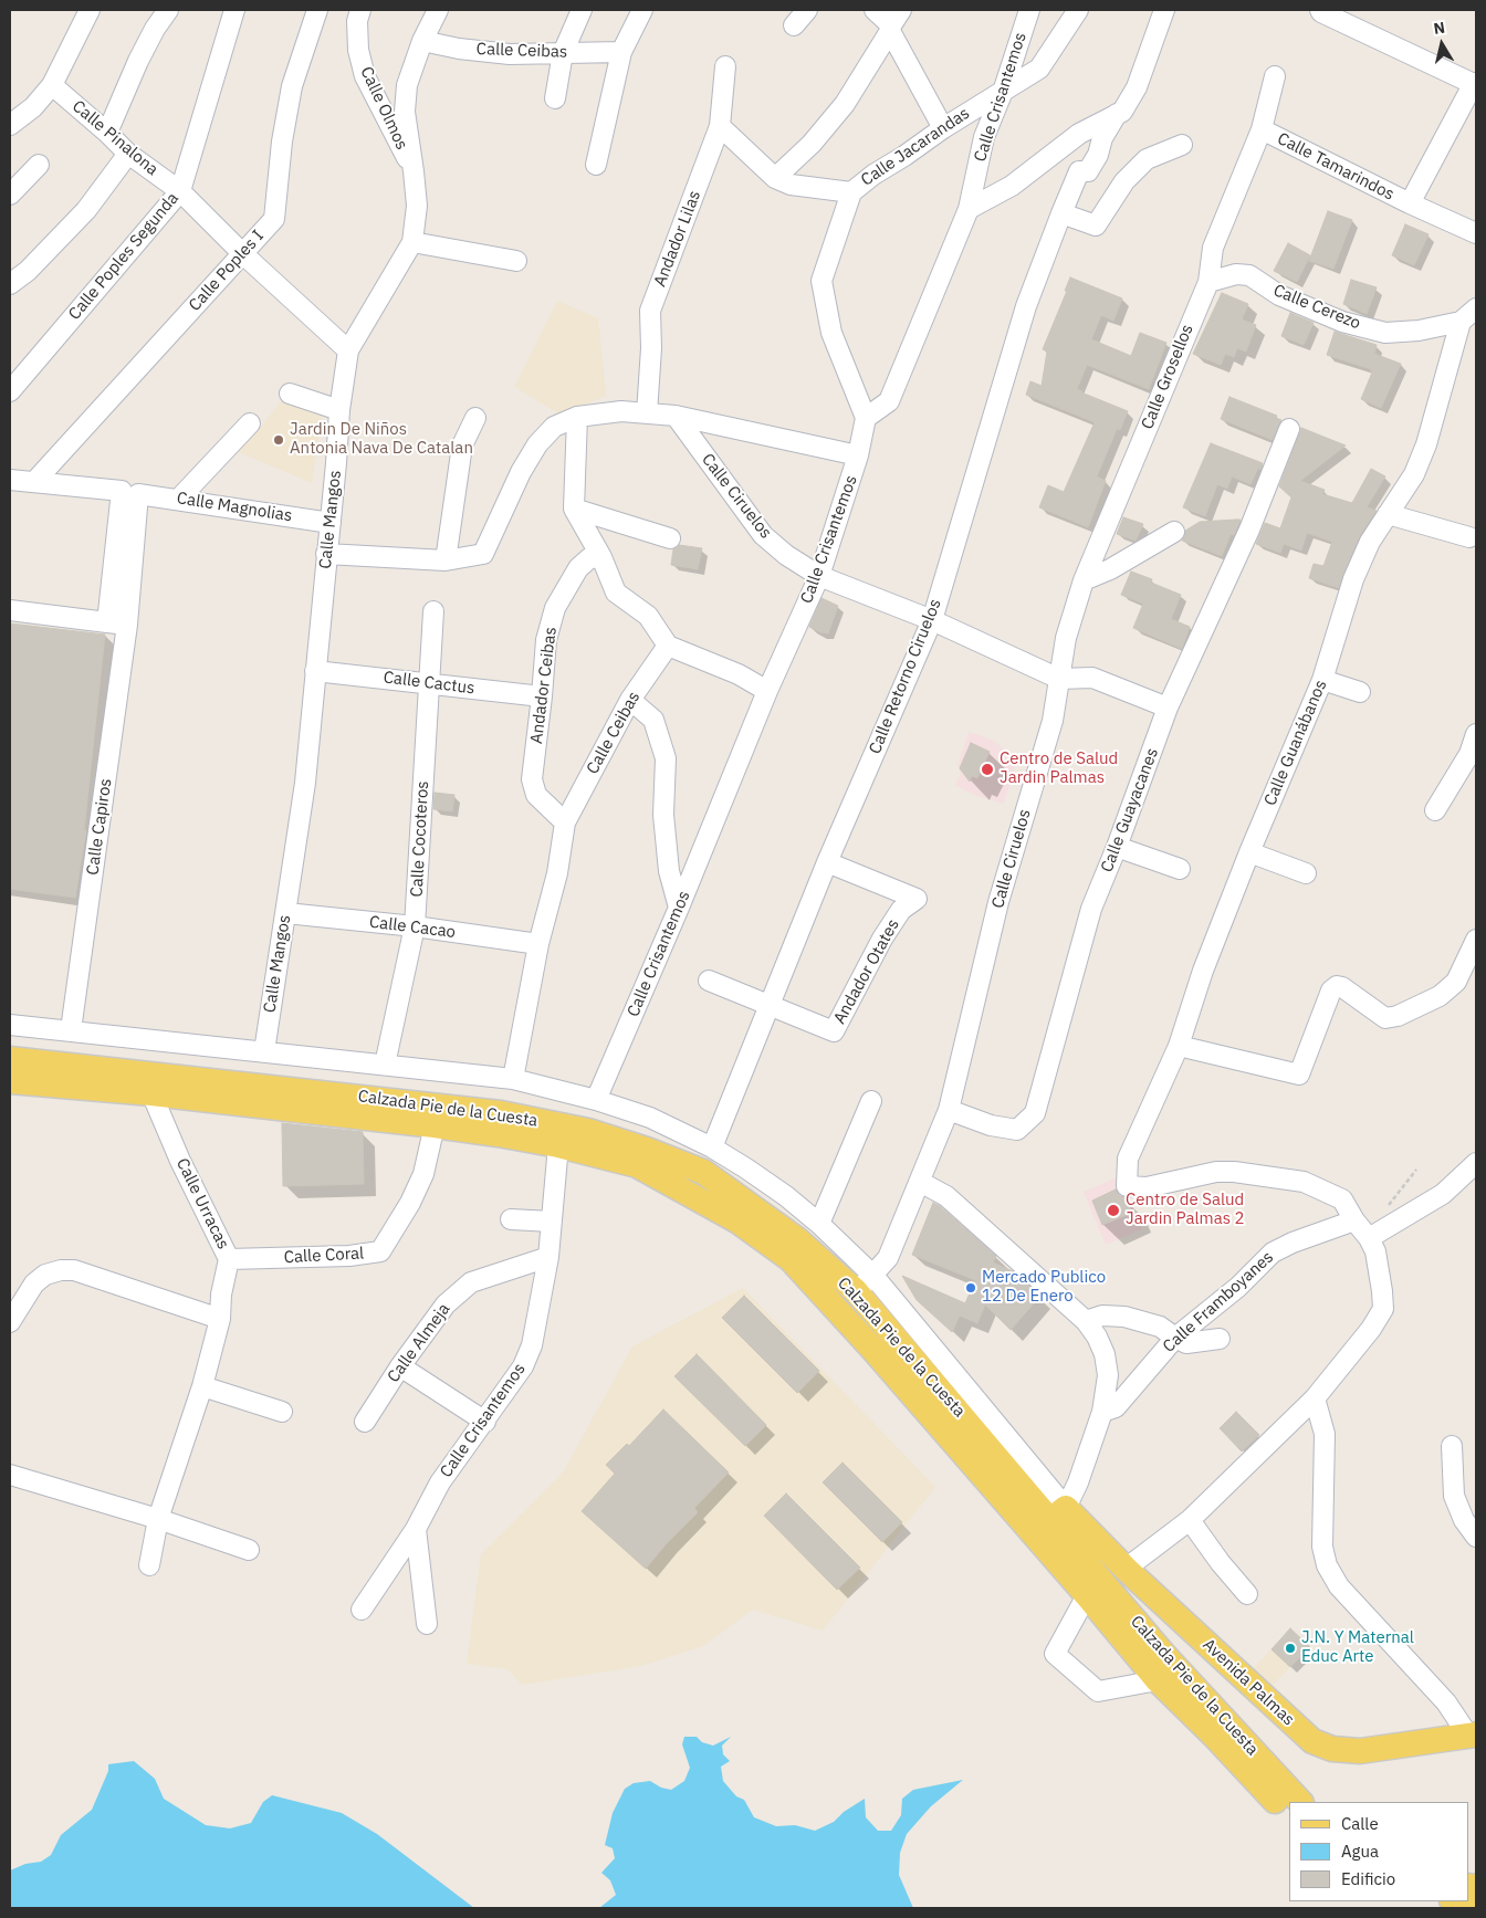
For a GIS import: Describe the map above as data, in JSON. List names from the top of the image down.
{
  "streets": {
    "main road": ["Calzada Pie de la Cuesta", "Avenida Palmas"],
    "street": [
      "Calle Ceibas",
      "Calle Crisantemos",
      "Calle Olmos",
      "Calle Pinalona",
      "Calle Jacarandas",
      "Calle Tamarindos",
      "Andador Lilas",
      "Calle Poples Segunda",
      "Calle Poples I",
      "Calle Cerezo",
      "Calle Grosellos",
      "Calle Ciruelos",
      "Calle Magnolias",
      "Calle Mangos",
      "Calle Retorno Ciruelos",
      "Calle Cactus",
      "Andador Ceibas",
      "Calle Guanábanos",
      "Calle Guayacanes",
      "Calle Capiros",
      "Calle Cocoteros",
      "Calle Cacao",
      "Andador Otates",
      "Calle Urracas",
      "Calle Coral",
      "Calle Framboyanes",
      "Calle Almeja"
    ]
  },
  "crossings": [
    ["Calle Ceibas", "Calle Mangos"],
    ["Calle Ceibas", "Andador Ceibas"],
    ["Calle Ceibas", "Calle Cacao"],
    ["Calle Crisantemos", "Calle Jacarandas"],
    ["Calle Crisantemos", "Calle Ciruelos"],
    ["Calle Crisantemos", "Calzada Pie de la Cuesta"],
    ["Calle Crisantemos", "Calle Almeja"],
    ["Calle Olmos", "Calle Mangos"],
    ["Calle Pinalona", "Calle Poples Segunda"],
    ["Calle Pinalona", "Calle Poples I"],
    ["Calle Pinalona", "Calle Mangos"],
    ["Calle Tamarindos", "Calle Grosellos"],
    ["Calle Poples I", "Calle Magnolias"],
    ["Calle Cerezo", "Calle Grosellos"],
    ["Calle Cerezo", "Calle Guanábanos"],
    ["Calle Grosellos", "Calle Ciruelos"],
    ["Calle Ciruelos", "Calle Retorno Ciruelos"],
    ["Calle Ciruelos", "Calle Guayacanes"],
    ["Calle Ciruelos", "Calzada Pie de la Cuesta"],
    ["Calle Magnolias", "Calle Mangos"],
    ["Calle Magnolias", "Calle Capiros"],
    ["Calle Mangos", "Calle Cactus"],
    ["Calle Mangos", "Calle Cacao"],
    ["Calle Retorno Ciruelos", "Andador Otates"],
    ["Calle Cactus", "Andador Ceibas"],
    ["Calle Cactus", "Calle Cocoteros"],
    ["Calle Guanábanos", "Calle Framboyanes"],
    ["Calle Cocoteros", "Calle Cacao"],
    ["Calzada Pie de la Cuesta", "Calle Urracas"],
    ["Calzada Pie de la Cuesta", "Calle Coral"],
    ["Calzada Pie de la Cuesta", "Avenida Palmas"],
    ["Calle Urracas", "Calle Coral"]
  ],
  "places": [
    "Jardin De Niños Antonia Nava De Catalan",
    "Centro de Salud Jardin Palmas",
    "Centro de Salud Jardin Palmas 2",
    "Mercado Publico 12 De Enero",
    "J.N. Y Maternal Educ Arte"
  ],
  "legend": ["Calle", "Agua", "Edificio"],
  "north": "top"
}
